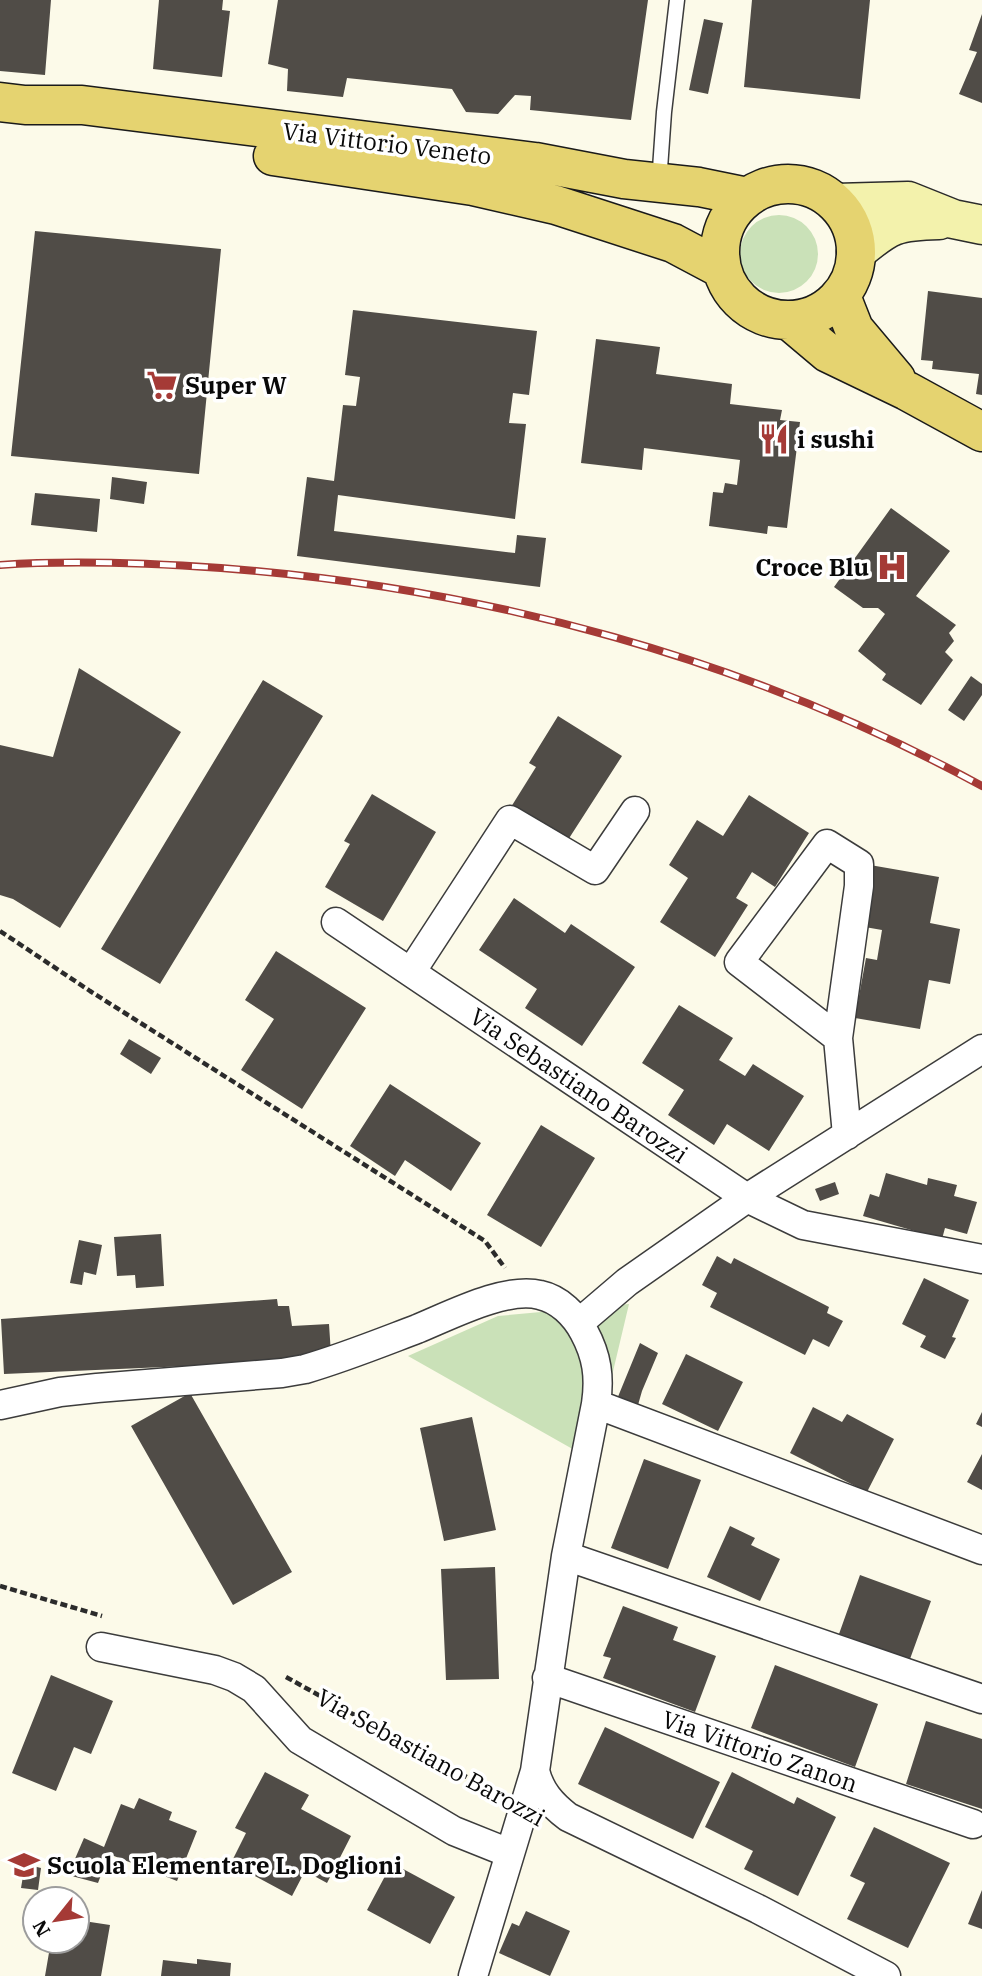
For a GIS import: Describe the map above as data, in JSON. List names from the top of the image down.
{
  "streets": {
    "main road": ["Via Vittorio Veneto"],
    "street": ["Via Sebastiano Barozzi", "Via Vittorio Zanon"]
  },
  "places": {
    "supermarket": ["Super W"],
    "restaurant": ["i sushi"],
    "hospital": ["Croce Blu"],
    "school or university": ["Scuola Elementare L. Doglioni"]
  },
  "north": "bottom left"
}
